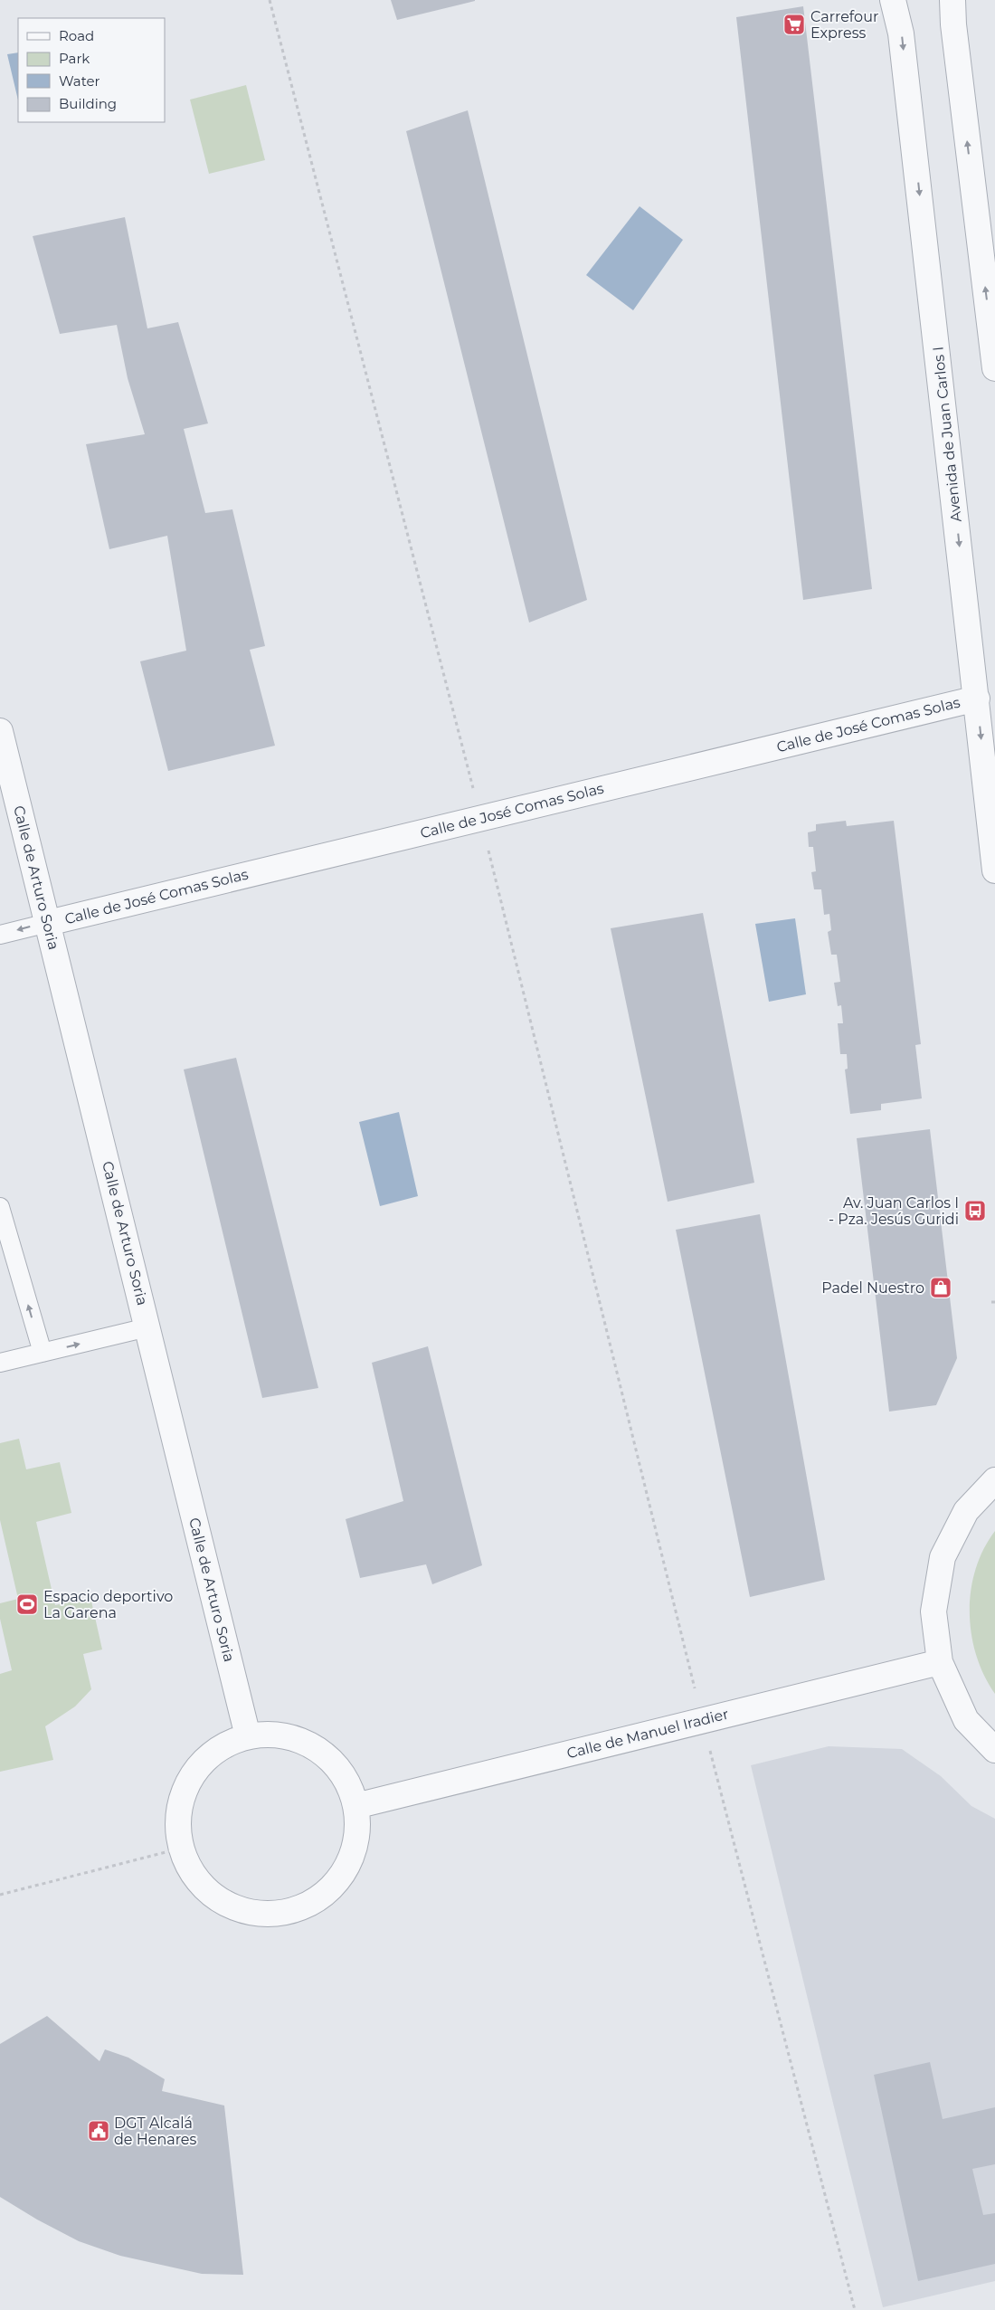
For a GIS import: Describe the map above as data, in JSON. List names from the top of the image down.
{
  "streets": {
    "street": [
      "Avenida de Juan Carlos I",
      "Calle de José Comas Solas",
      "Calle de Arturo Soria",
      "Calle de Manuel Iradier"
    ]
  },
  "crossings": [
    ["Avenida de Juan Carlos I", "Calle de José Comas Solas"],
    ["Calle de José Comas Solas", "Calle de Arturo Soria"]
  ],
  "places": {
    "supermarket": ["Carrefour Express"],
    "bus stop": ["Av. Juan Carlos I - Pza. Jesús Guridi"],
    "shop": ["Padel Nuestro"],
    "sports": ["Espacio deportivo La Garena"],
    "public building": ["DGT Alcalá de Henares"]
  },
  "legend": [
    "Road",
    "Park",
    "Water",
    "Building"
  ]
}
